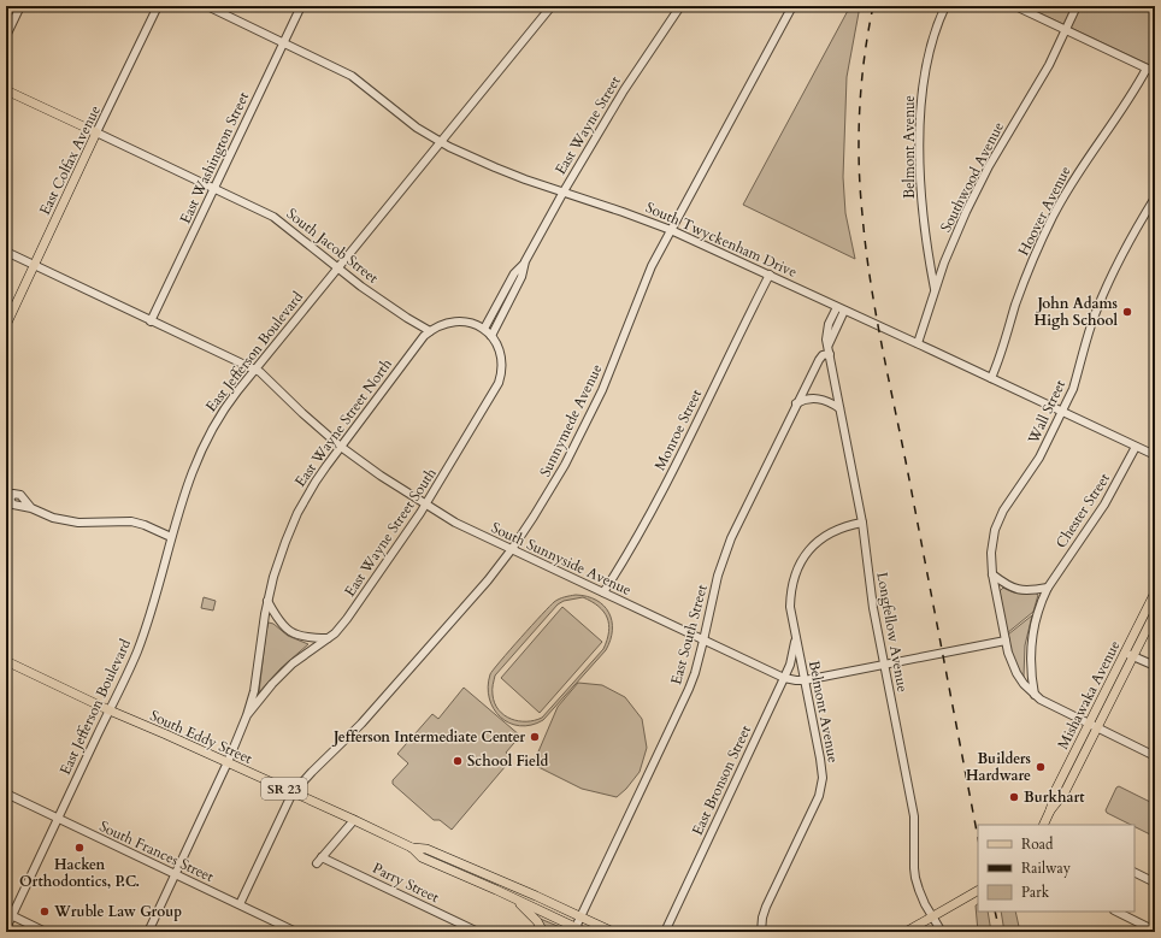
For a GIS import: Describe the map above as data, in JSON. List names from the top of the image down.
{
  "streets": {
    "main road": [
      "East Colfax Avenue",
      "Mishawaka Avenue",
      "South Eddy Street",
      "SR 23"
    ],
    "street": [
      "East Wayne Street",
      "Belmont Avenue",
      "East Washington Street",
      "Southwood Avenue",
      "Hoover Avenue",
      "South Twyckenham Drive",
      "South Jacob Street",
      "East Jefferson Boulevard",
      "Wall Street",
      "Sunnymede Avenue",
      "East Wayne Street North",
      "Monroe Street",
      "Chester Street",
      "East Wayne Street South",
      "South Sunnyside Avenue",
      "Longfellow Avenue",
      "East South Street",
      "East Bronson Street",
      "South Frances Street",
      "Parry Street"
    ]
  },
  "crossings": [
    ["East Wayne Street", "South Twyckenham Drive"],
    ["East Wayne Street", "East Wayne Street North"],
    ["East Wayne Street", "East Wayne Street South"],
    ["Belmont Avenue", "Southwood Avenue"],
    ["Belmont Avenue", "South Sunnyside Avenue"],
    ["Belmont Avenue", "Longfellow Avenue"],
    ["Belmont Avenue", "East Bronson Street"],
    ["East Washington Street", "South Twyckenham Drive"],
    ["East Washington Street", "South Jacob Street"],
    ["East Washington Street", "South Sunnyside Avenue"],
    ["East Colfax Avenue", "South Jacob Street"],
    ["East Colfax Avenue", "South Sunnyside Avenue"],
    ["Southwood Avenue", "South Twyckenham Drive"],
    ["Hoover Avenue", "South Twyckenham Drive"],
    ["South Twyckenham Drive", "East Jefferson Boulevard"],
    ["South Twyckenham Drive", "Wall Street"],
    ["South Twyckenham Drive", "Sunnymede Avenue"],
    ["South Twyckenham Drive", "Monroe Street"],
    ["South Twyckenham Drive", "Chester Street"],
    ["South Twyckenham Drive", "Longfellow Avenue"],
    ["South Jacob Street", "East Jefferson Boulevard"],
    ["South Jacob Street", "East Wayne Street North"],
    ["East Jefferson Boulevard", "South Sunnyside Avenue"],
    ["East Jefferson Boulevard", "South Eddy Street"],
    ["East Jefferson Boulevard", "South Frances Street"],
    ["Wall Street", "Chester Street"],
    ["Wall Street", "South Sunnyside Avenue"],
    ["Wall Street", "Mishawaka Avenue"],
    ["Sunnymede Avenue", "South Sunnyside Avenue"],
    ["Sunnymede Avenue", "South Eddy Street"],
    ["Sunnymede Avenue", "South Frances Street"],
    ["East Wayne Street North", "East Wayne Street South"],
    ["East Wayne Street North", "South Sunnyside Avenue"],
    ["Monroe Street", "South Sunnyside Avenue"],
    ["East Wayne Street South", "South Sunnyside Avenue"],
    ["South Sunnyside Avenue", "Longfellow Avenue"],
    ["South Sunnyside Avenue", "East South Street"],
    ["South Sunnyside Avenue", "East Bronson Street"],
    ["Longfellow Avenue", "East South Street"],
    ["East South Street", "South Eddy Street"],
    ["South Eddy Street", "Parry Street"]
  ],
  "places": [
    "John Adams High School",
    "Jefferson Intermediate Center",
    "School Field",
    "Builders Hardware",
    "Burkhart",
    "Hacken Orthodontics, P.C.",
    "Wruble Law Group"
  ],
  "legend": ["Road", "Railway", "Park"]
}
